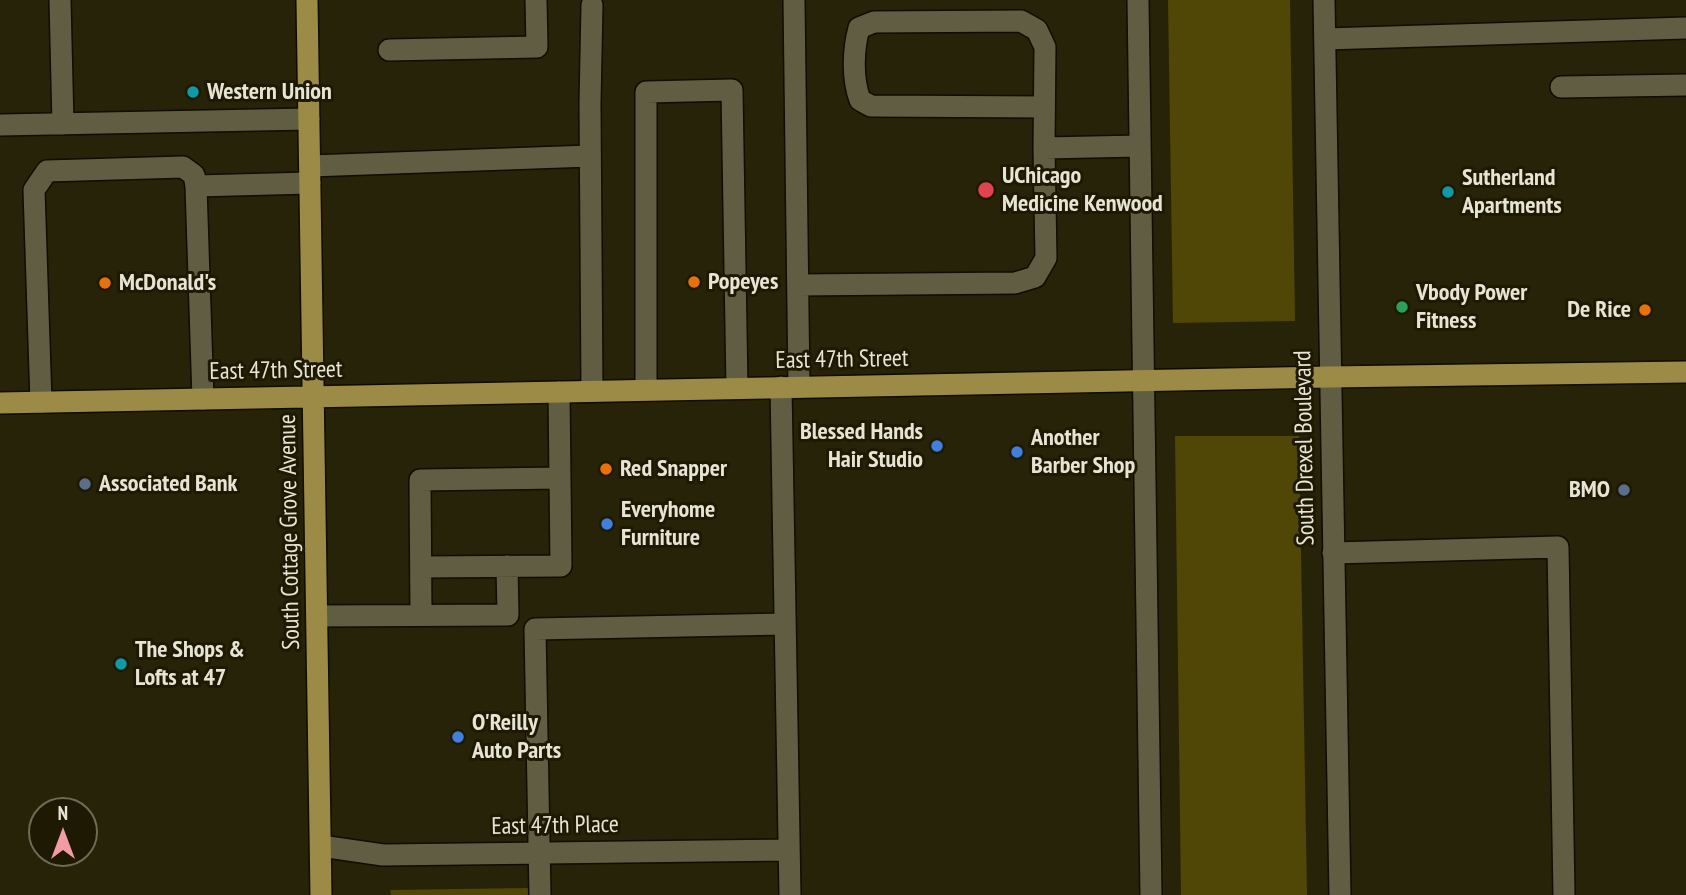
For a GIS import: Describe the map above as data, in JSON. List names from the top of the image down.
{
  "streets": {
    "main road": ["East 47th Street", "South Cottage Grove Avenue"],
    "street": ["South Drexel Boulevard", "East 47th Place"]
  },
  "crossings": [
    ["East 47th Street", "South Drexel Boulevard"],
    ["East 47th Street", "South Cottage Grove Avenue"],
    ["South Cottage Grove Avenue", "East 47th Place"]
  ],
  "places": [
    "Western Union",
    "UChicago Medicine Kenwood",
    "Sutherland Apartments",
    "Popeyes",
    "McDonald's",
    "Vbody Power Fitness",
    "De Rice",
    "Blessed Hands Hair Studio",
    "Another Barber Shop",
    "Red Snapper",
    "Associated Bank",
    "BMO",
    "Everyhome Furniture",
    "The Shops & Lofts at 47",
    "O'Reilly Auto Parts"
  ],
  "north": "top"
}
